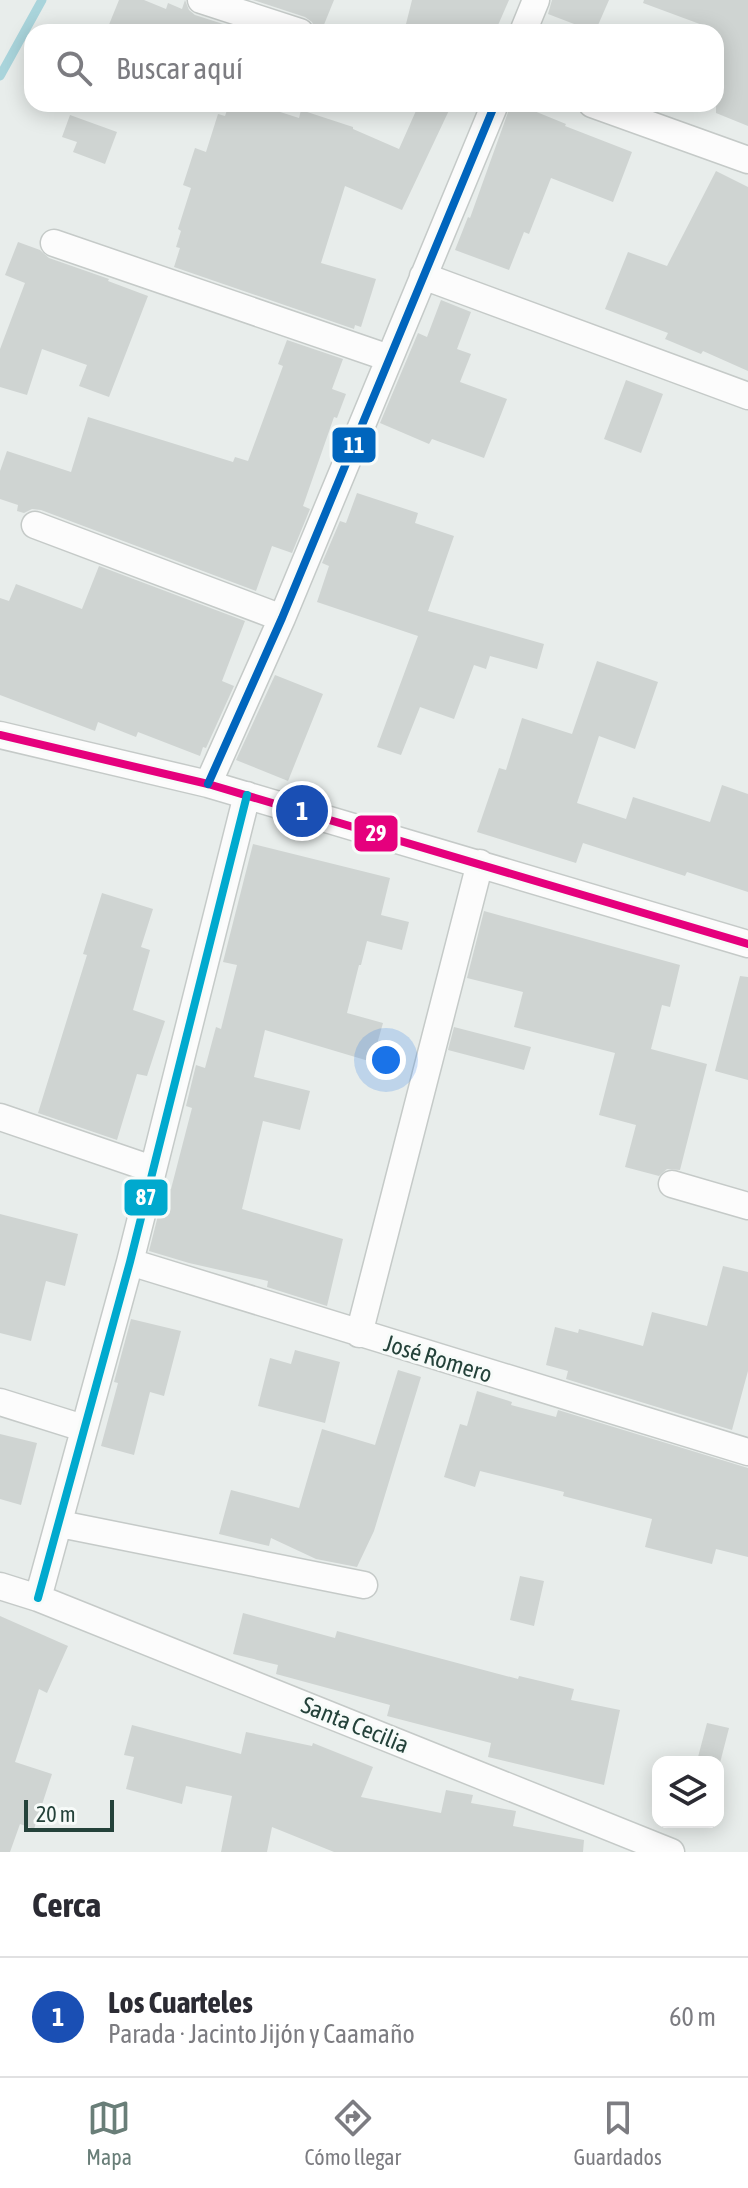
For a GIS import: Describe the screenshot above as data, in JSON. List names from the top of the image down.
{
  "streets": {
    "street": ["José Romero", "Santa Cecilia"]
  },
  "lines": ["transit line 11", "transit line 29", "transit line 87"],
  "scale_bar": "20 m",
  "page": {
    "search": "Buscar aquí",
    "pins": "1",
    "scale": "20 m",
    "heading": "Cerca",
    "list": [
      {
        "mark": "1",
        "name": "Los Cuarteles",
        "note": "Parada · Jacinto Jijón y Caamaño",
        "value": "60 m"
      }
    ],
    "nav": ["Mapa", "Cómo llegar", "Guardados"]
  }
}
